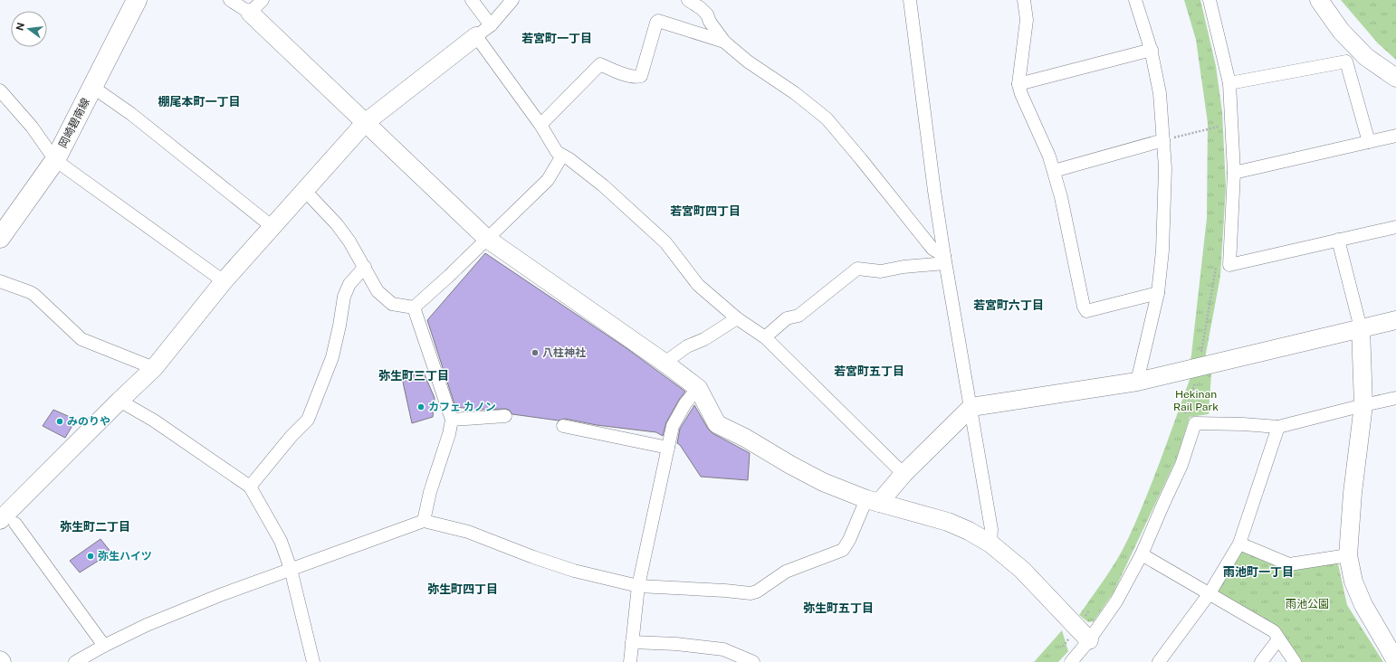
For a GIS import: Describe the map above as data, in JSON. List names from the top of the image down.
{
  "streets": {
    "main road": ["岡崎碧南線"]
  },
  "districts": [
    "若宮町一丁目",
    "棚尾本町一丁目",
    "若宮町四丁目",
    "若宮町六丁目",
    "若宮町五丁目",
    "弥生町三丁目",
    "弥生町二丁目",
    "雨池町一丁目",
    "弥生町四丁目",
    "弥生町五丁目"
  ],
  "parks": ["Hekinan Rail Park", "雨池公園"],
  "places": [
    "八柱神社",
    "カフェ カノン",
    "みのりや",
    "弥生ハイツ"
  ],
  "north": "left"
}
